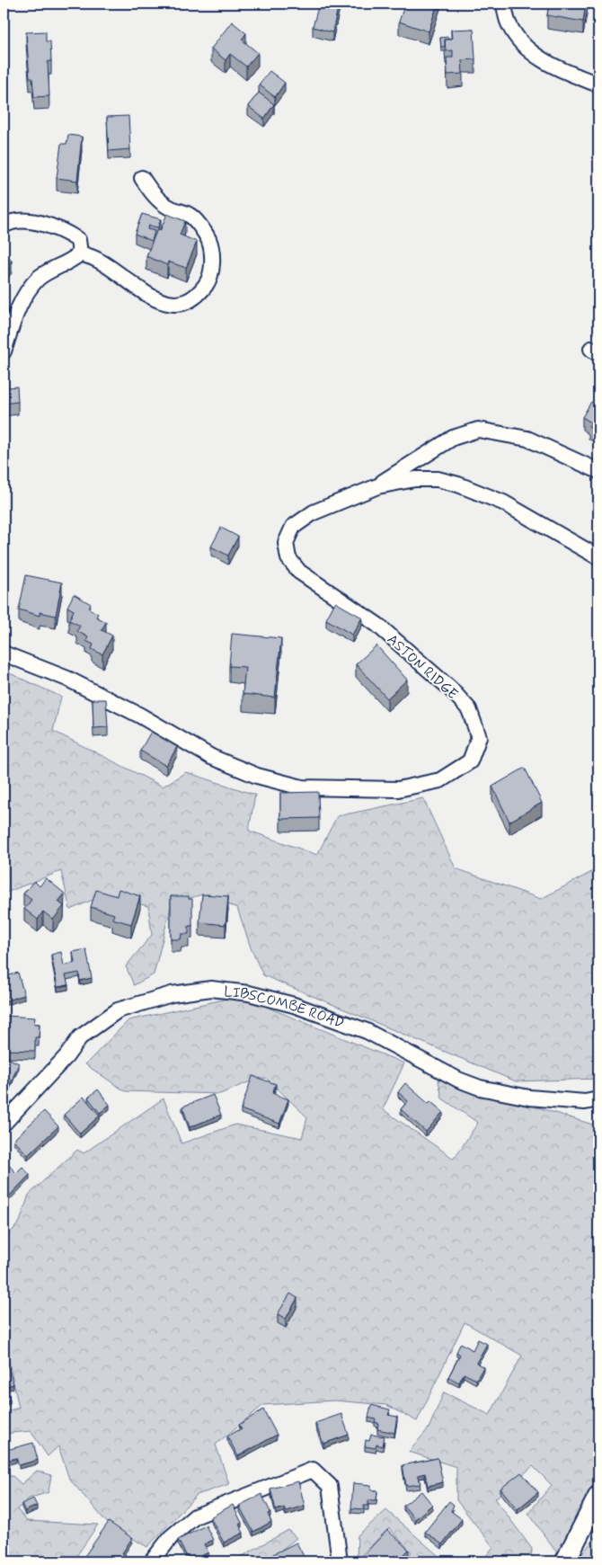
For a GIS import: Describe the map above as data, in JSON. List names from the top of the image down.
{
  "streets": {
    "street": ["ASTON RIDGE", "LIBSCOMBE ROAD"]
  }
}
